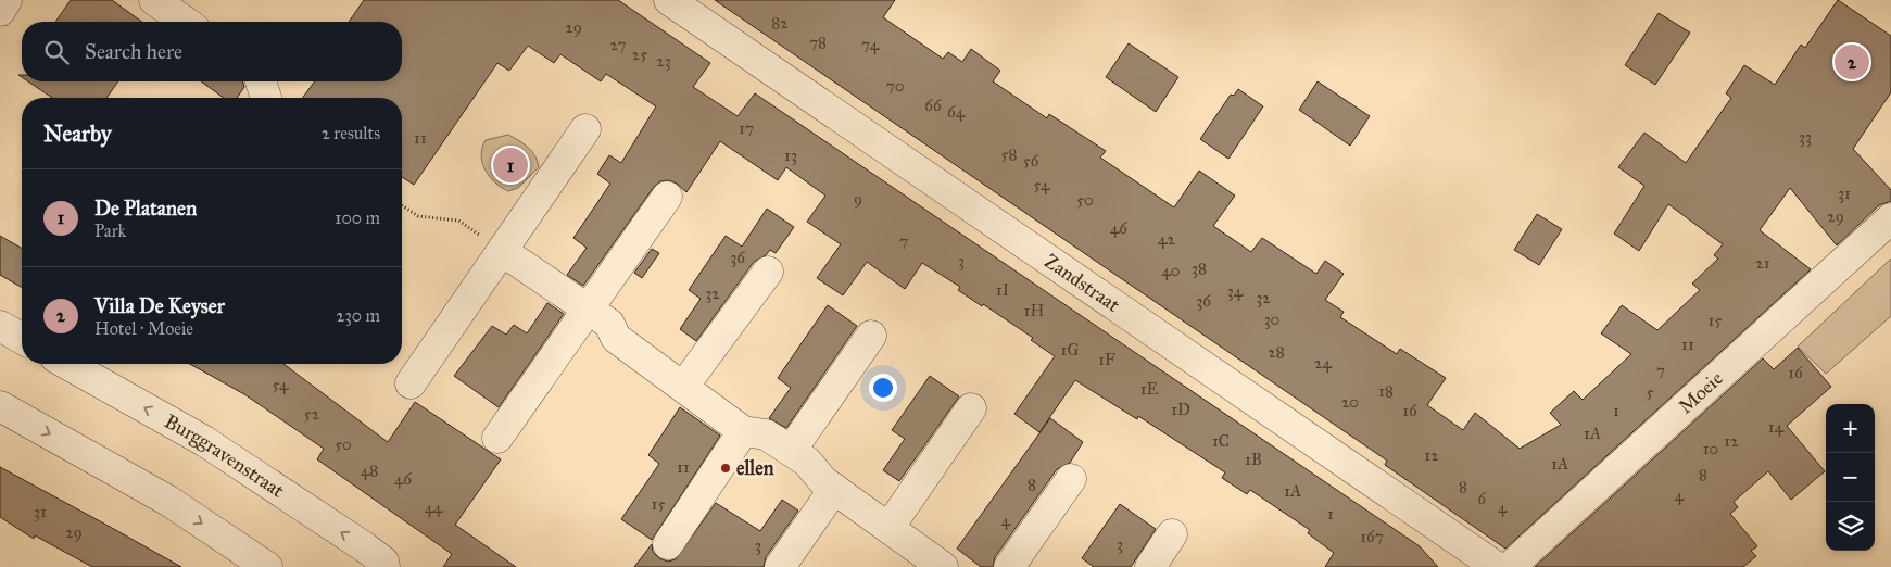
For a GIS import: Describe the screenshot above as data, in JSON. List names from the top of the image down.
{
  "streets": {
    "street": ["Zandstraat", "Moeie", "Burggravenstraat"]
  },
  "places": ["ellen"],
  "house_numbers": [
    "82",
    "29",
    "78",
    "27",
    "74",
    "25",
    "23",
    "70",
    "66",
    "64",
    "17",
    "33",
    "11",
    "58",
    "13",
    "56",
    "54",
    "31",
    "9",
    "50",
    "29",
    "46",
    "42",
    "7",
    "36",
    "3",
    "21",
    "38",
    "40",
    "1I",
    "34",
    "32",
    "32",
    "36",
    "1H",
    "30",
    "15",
    "11",
    "1G",
    "28",
    "1F",
    "24",
    "7",
    "16",
    "54",
    "1E",
    "18",
    "5",
    "20",
    "1D",
    "16",
    "1",
    "52",
    "14",
    "1A",
    "1C",
    "12",
    "50",
    "10",
    "12",
    "1B",
    "1A",
    "11",
    "48",
    "8",
    "46",
    "8",
    "8",
    "1A",
    "4",
    "6",
    "15",
    "44",
    "4",
    "31",
    "1",
    "4",
    "29",
    "167",
    "3",
    "3"
  ],
  "page": {
    "search": "Search here",
    "pins": ["2", "1"],
    "heading": ["Nearby", "2 results"],
    "list": [
      {
        "mark": "1",
        "name": "De Platanen",
        "note": "Park",
        "value": "100 m"
      },
      {
        "mark": "2",
        "name": "Villa De Keyser",
        "note": "Hotel · Moeie",
        "value": "230 m"
      }
    ],
    "map_buttons": ["+", "−"]
  }
}
